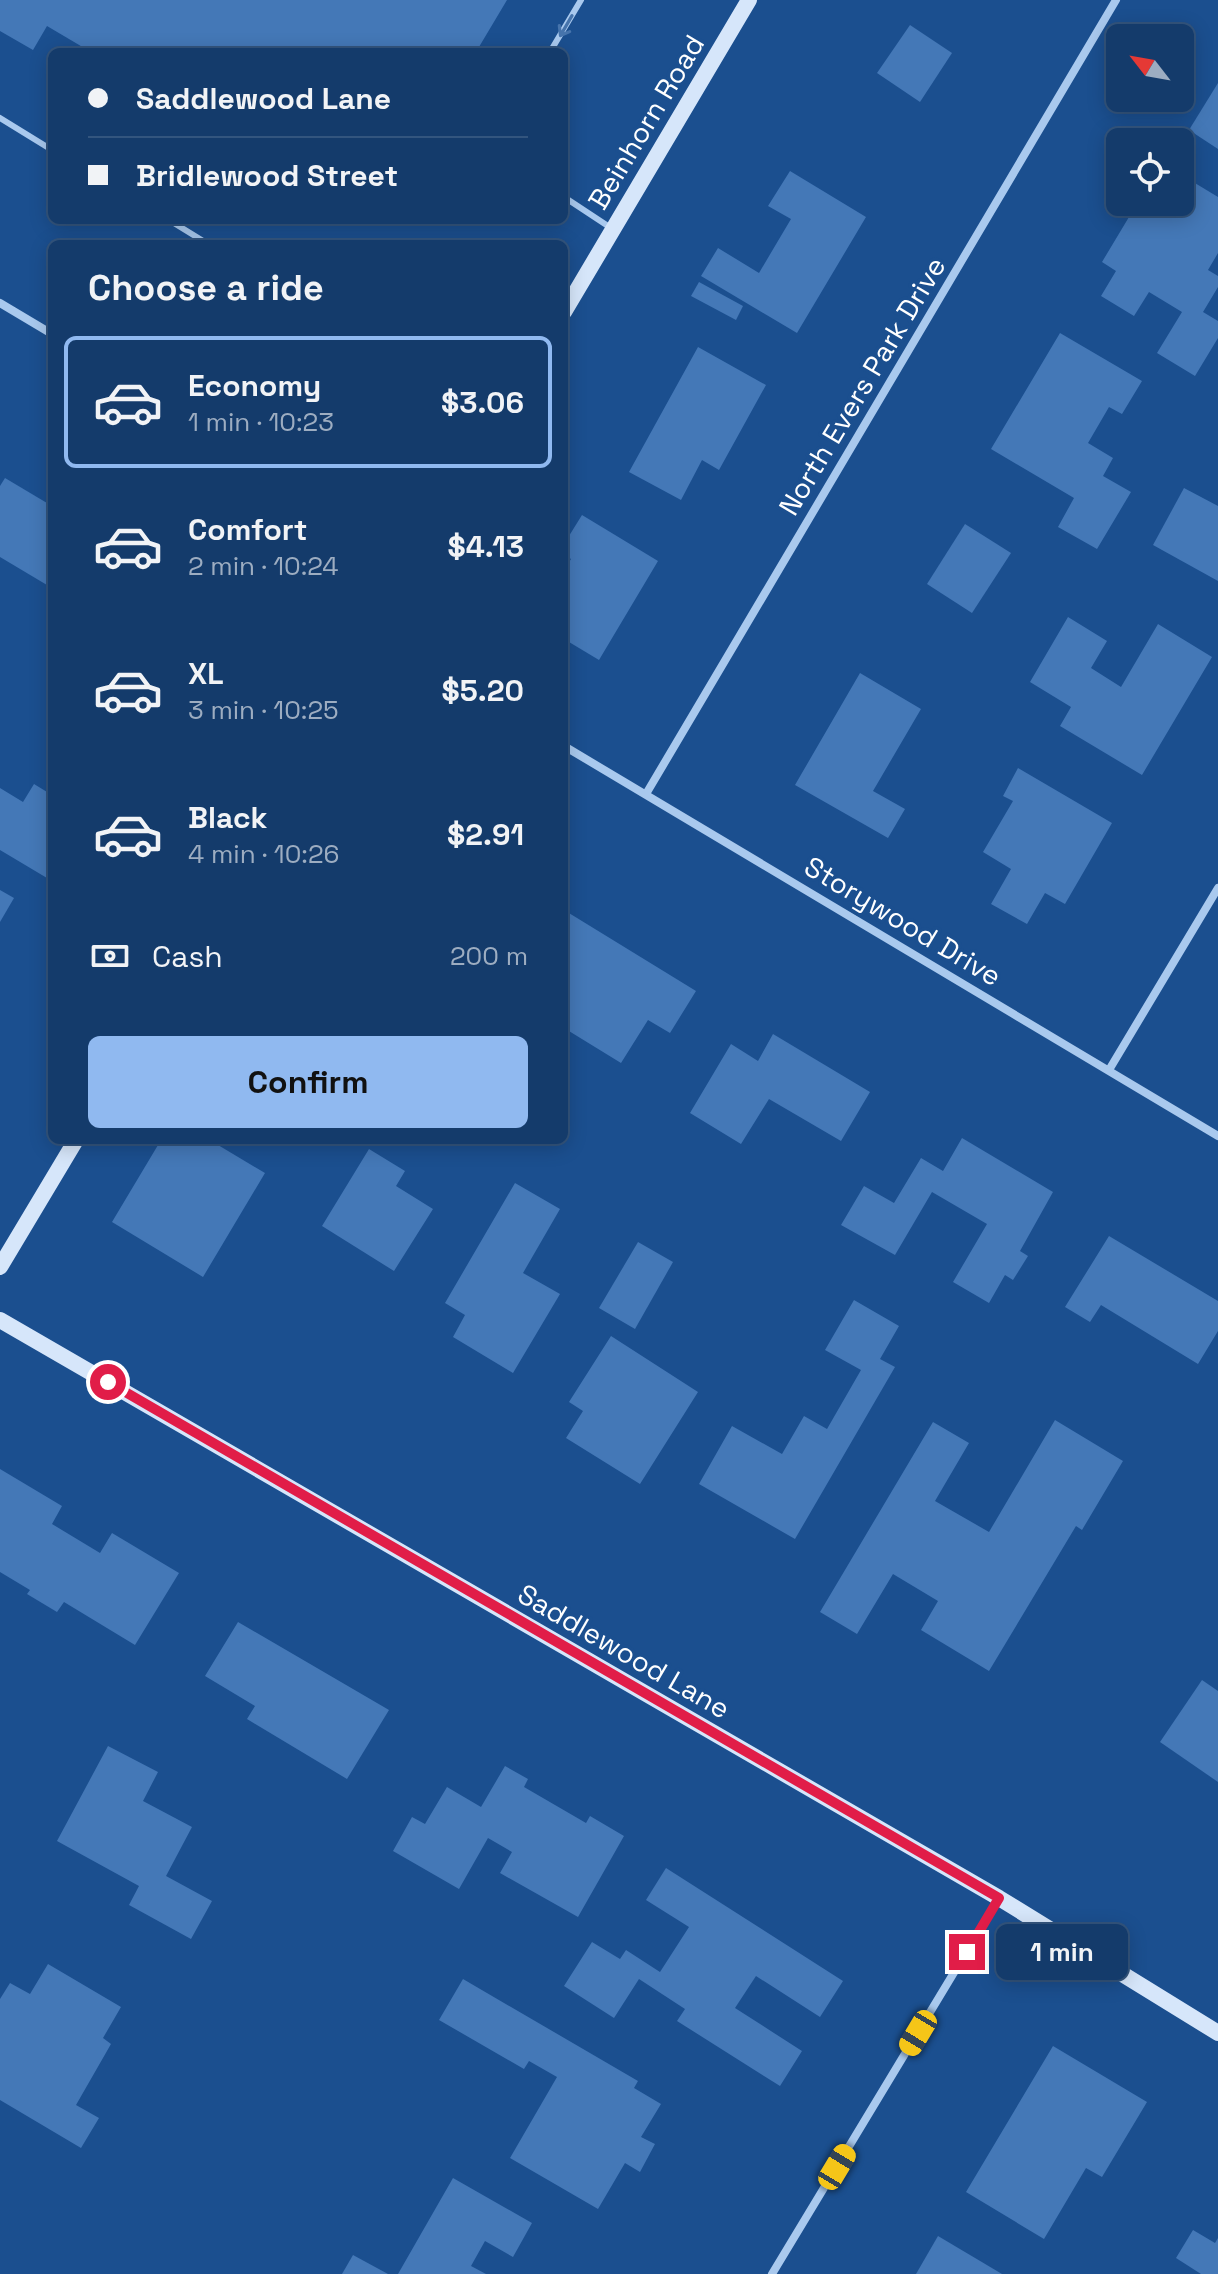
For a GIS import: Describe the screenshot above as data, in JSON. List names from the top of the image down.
{
  "streets": {
    "street": [
      "Beinhorn Road",
      "North Evers Park Drive",
      "Storywood Drive",
      "Saddlewood Lane"
    ]
  },
  "crossings": [
    ["North Evers Park Drive", "Storywood Drive"]
  ],
  "north": "top left",
  "page": {
    "banner": ["Saddlewood Lane", "Bridlewood Street"],
    "heading": "Choose a ride",
    "list": [
      {
        "name": "Economy",
        "note": "1 min · 10:23",
        "value": "$3.06"
      },
      {
        "name": "Comfort",
        "note": "2 min · 10:24",
        "value": "$4.13"
      },
      {
        "name": "XL",
        "note": "3 min · 10:25",
        "value": "$5.20"
      },
      {
        "name": "Black",
        "note": "4 min · 10:26",
        "value": "$2.91"
      }
    ],
    "pay": ["Cash", "200 m"],
    "buttons": "Confirm",
    "bubble": "1 min"
  }
}
